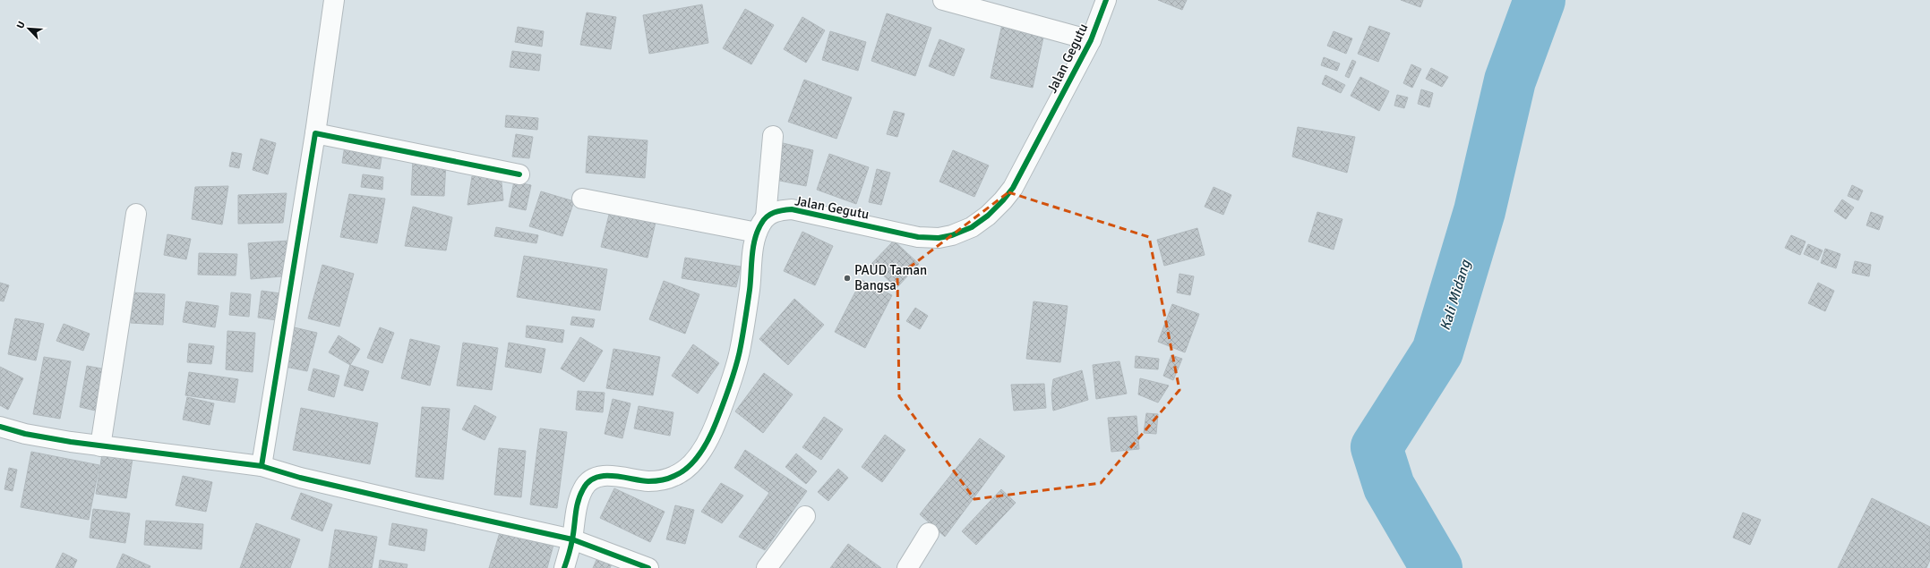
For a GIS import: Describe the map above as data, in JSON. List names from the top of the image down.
{
  "streets": {
    "street": ["Jalan Gegutu"]
  },
  "water": ["Kali Midang"],
  "places": ["PAUD Taman Bangsa"],
  "north": "top left"
}
